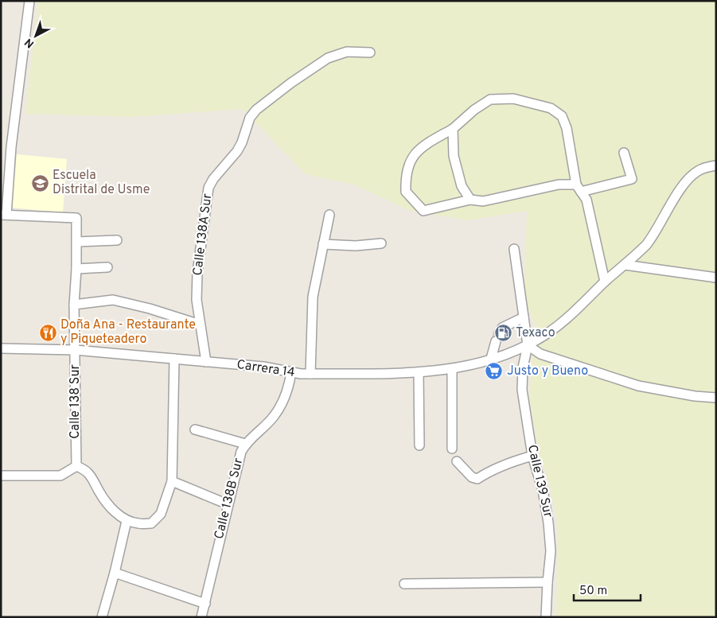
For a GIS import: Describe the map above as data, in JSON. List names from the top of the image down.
{
  "streets": {
    "street": [
      "Calle 138A Sur",
      "Carrera 14",
      "Calle 138 Sur",
      "Calle 139 Sur",
      "Calle 138B Sur"
    ]
  },
  "crossings": [
    ["Calle 138A Sur", "Carrera 14"],
    ["Carrera 14", "Calle 138 Sur"],
    ["Carrera 14", "Calle 139 Sur"],
    ["Carrera 14", "Calle 138B Sur"]
  ],
  "places": {
    "school or university": ["Escuela Distrital de Usme"],
    "restaurant": ["Doña Ana - Restaurante y Piqueteadero"],
    "fuel station": ["Texaco"],
    "supermarket": ["Justo y Bueno"]
  },
  "scale_bar": "50 m",
  "north": "bottom left"
}
